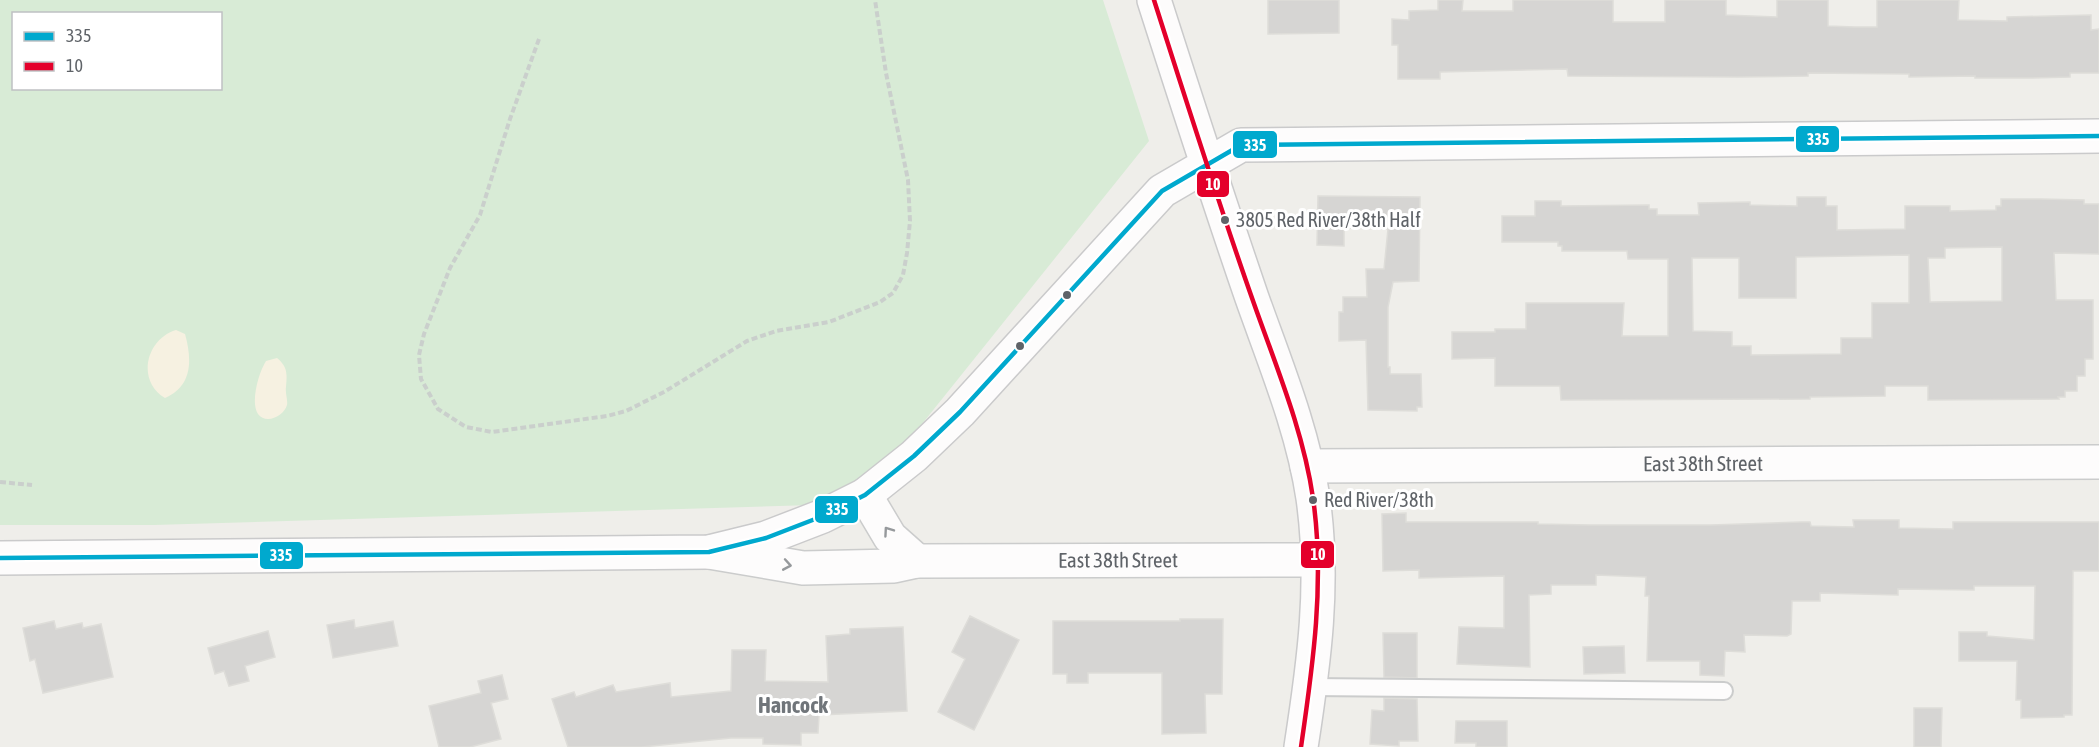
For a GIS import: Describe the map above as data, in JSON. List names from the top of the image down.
{
  "streets": {
    "street": ["East 38th Street"]
  },
  "districts": ["Hancock"],
  "places": ["3805 Red River/38th Half", "Red River/38th"],
  "lines": ["transit line 10", "transit line 335"],
  "legend": ["335", "10"]
}
